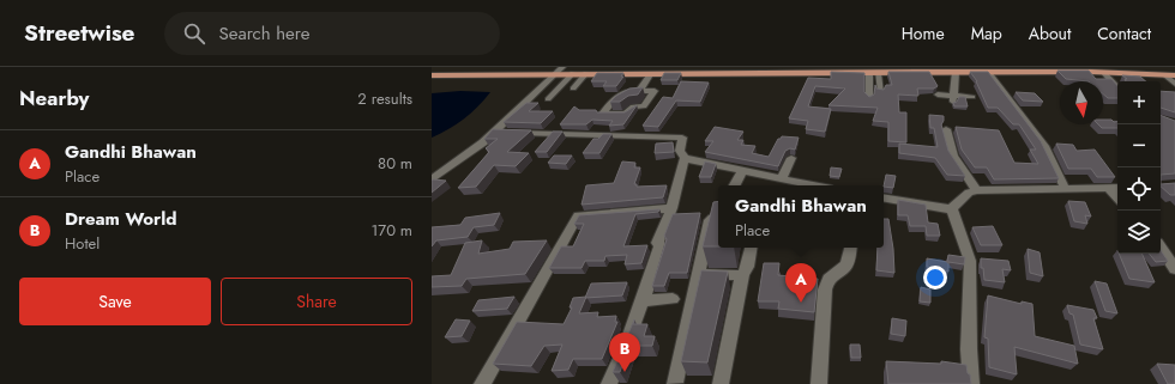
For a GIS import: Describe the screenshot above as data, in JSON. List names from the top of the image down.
{
  "north": "bottom",
  "page": {
    "header": "Streetwise",
    "search": "Search here",
    "nav": [
      "Home",
      "Map",
      "About",
      "Contact"
    ],
    "heading": ["Nearby", "2 results"],
    "map_buttons": ["+", "−"],
    "list": [
      {
        "mark": "A",
        "name": "Gandhi Bhawan",
        "note": "Place",
        "value": "80 m"
      },
      {
        "mark": "B",
        "name": "Dream World",
        "note": "Hotel",
        "value": "170 m"
      }
    ],
    "popup": ["Gandhi Bhawan", "Place"],
    "buttons": ["Save", "Share"],
    "pins": ["A", "B"]
  }
}
